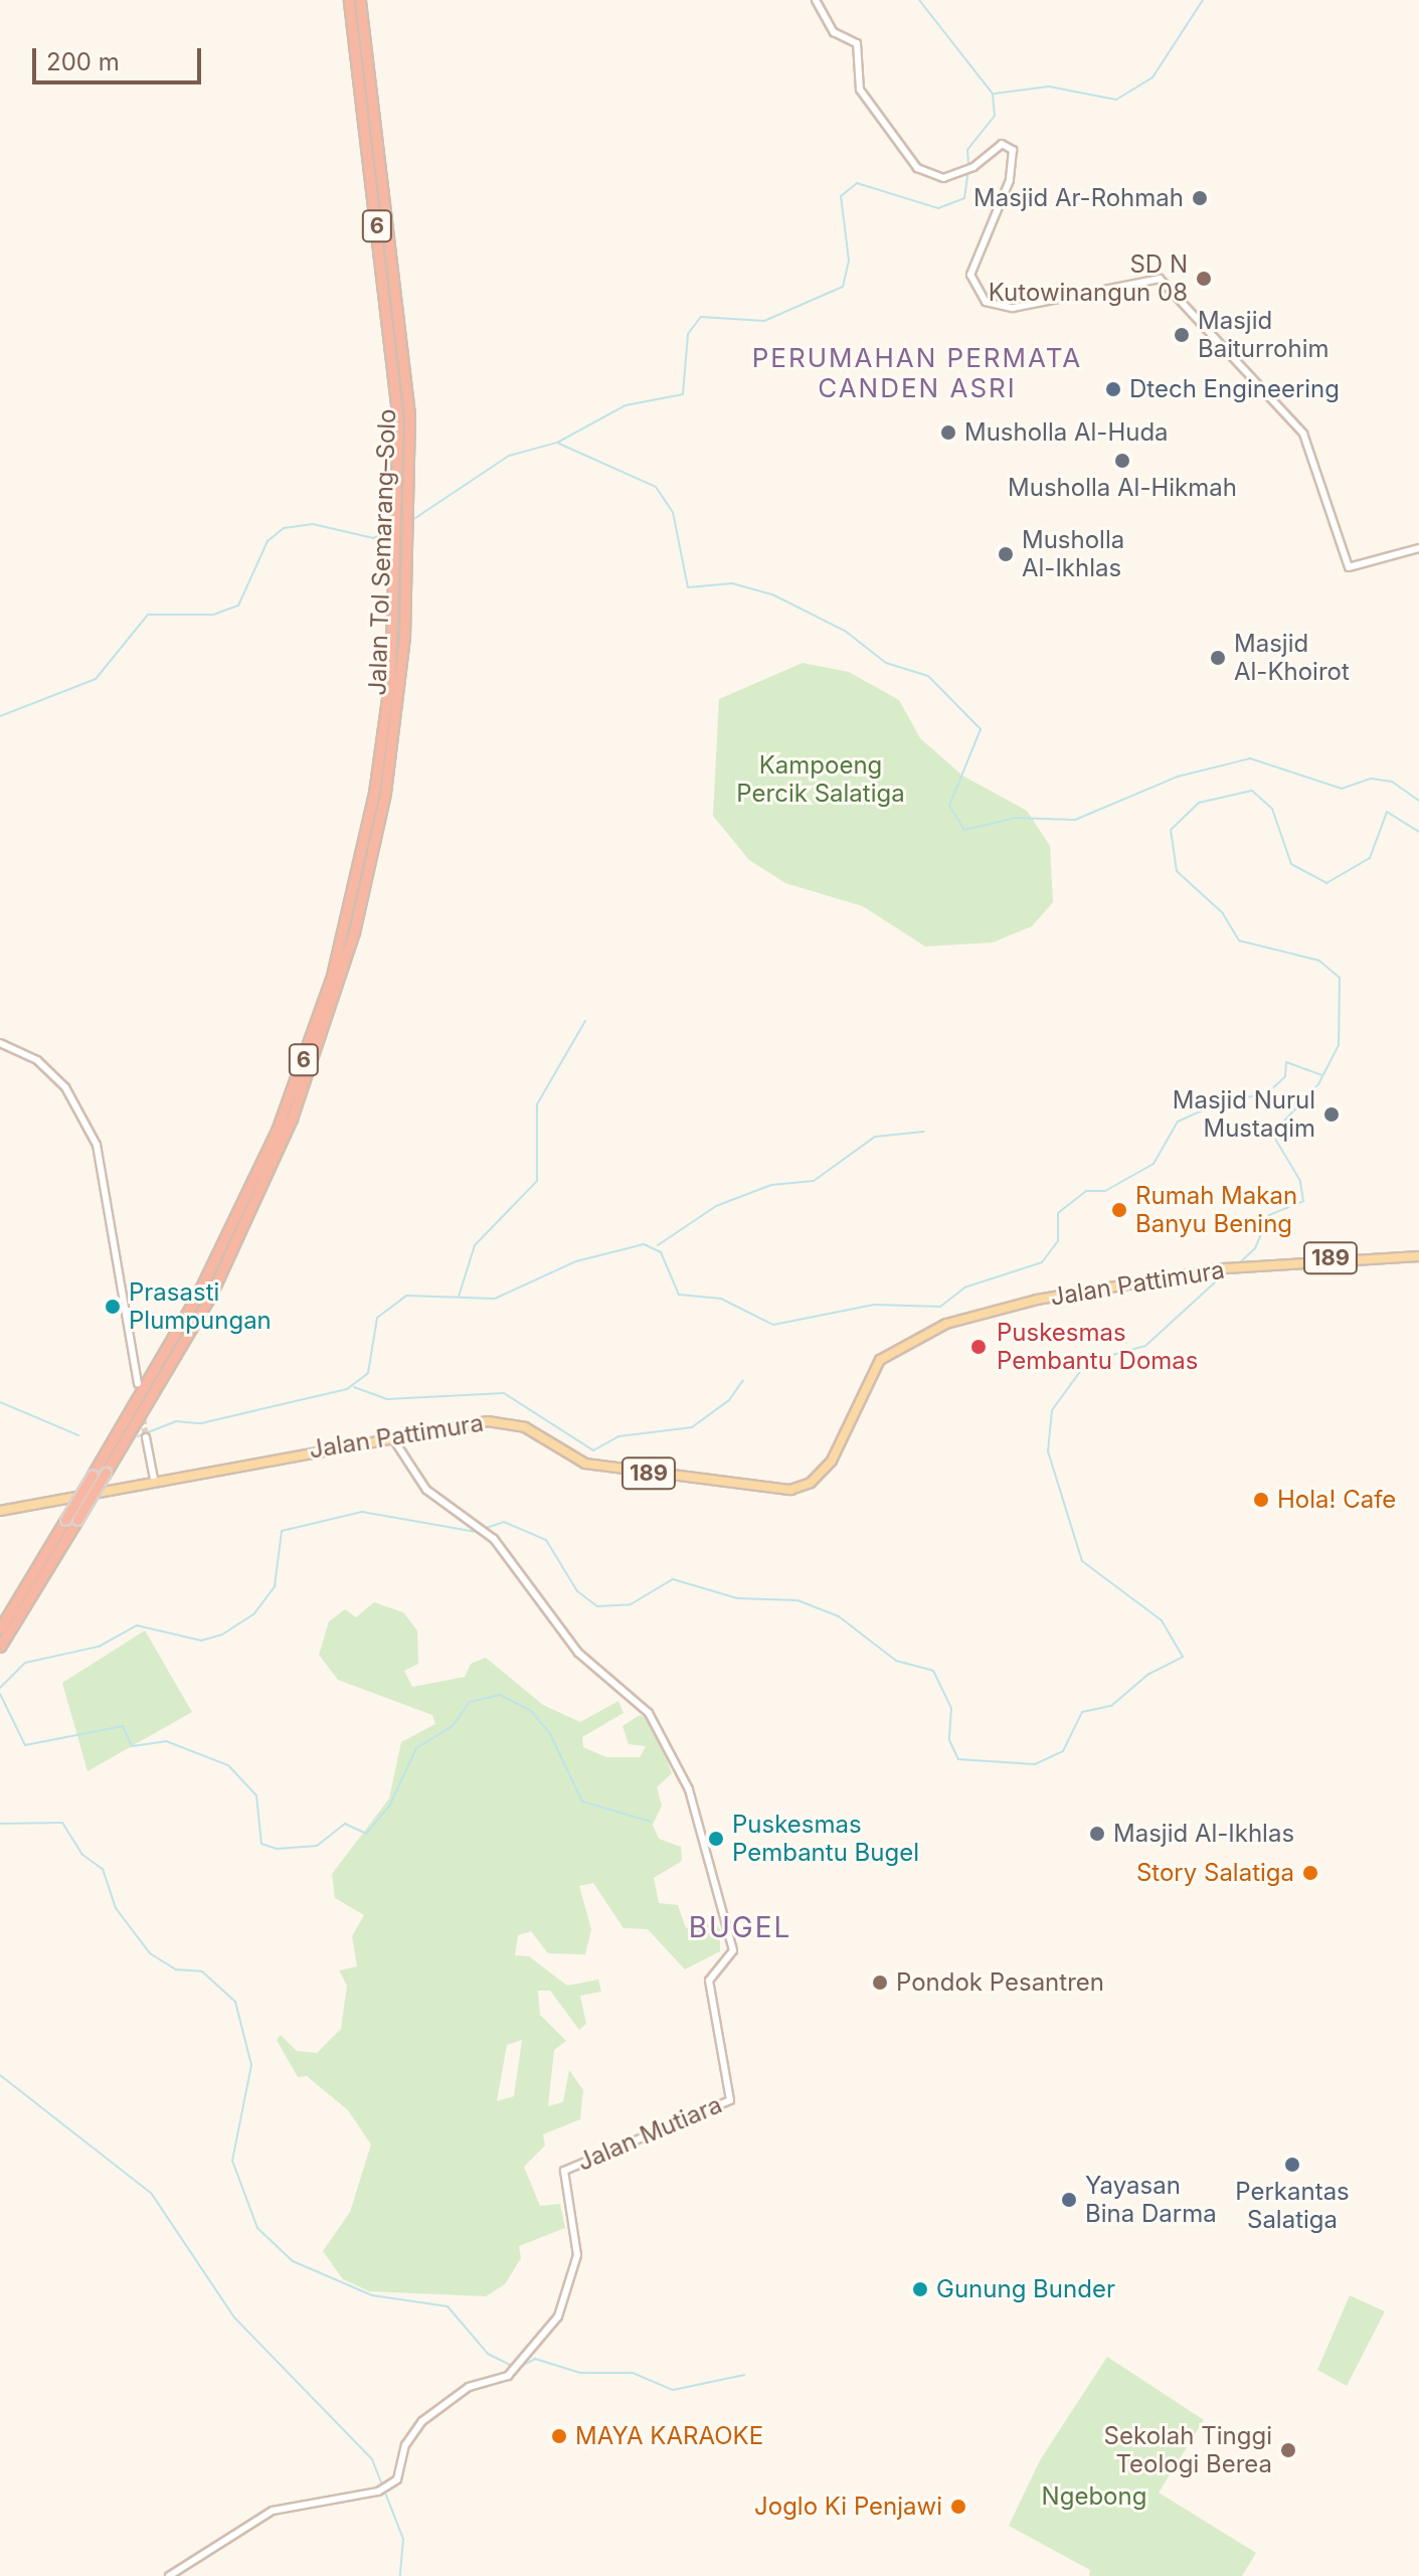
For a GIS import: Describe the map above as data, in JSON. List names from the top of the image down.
{
  "streets": {
    "highway": ["6", "Jalan Tol Semarang–Solo"],
    "main road": ["189", "Jalan Pattimura"],
    "street": ["Jalan Mutiara"]
  },
  "crossings": [
    ["Jalan Pattimura", "Jalan Mutiara"]
  ],
  "districts": ["PERUMAHAN PERMATA CANDEN ASRI", "BUGEL"],
  "parks": ["Kampoeng Percik Salatiga", "Ngebong"],
  "places": [
    "Masjid Ar-Rohmah",
    "SD N Kutowinangun 08",
    "Masjid Baiturrohim",
    "Dtech Engineering",
    "Musholla Al-Huda",
    "Musholla Al-Hikmah",
    "Musholla Al-Ikhlas",
    "Masjid Al-Khoirot",
    "Masjid Nurul Mustaqim",
    "Rumah Makan Banyu Bening",
    "Prasasti Plumpungan",
    "Puskesmas Pembantu Domas",
    "Hola! Cafe",
    "Masjid Al-Ikhlas",
    "Puskesmas Pembantu Bugel",
    "Story Salatiga",
    "Pondok Pesantren",
    "Perkantas Salatiga",
    "Yayasan Bina Darma",
    "Gunung Bunder",
    "MAYA KARAOKE",
    "Sekolah Tinggi Teologi Berea",
    "Joglo Ki Penjawi"
  ],
  "scale_bar": "200 m"
}
